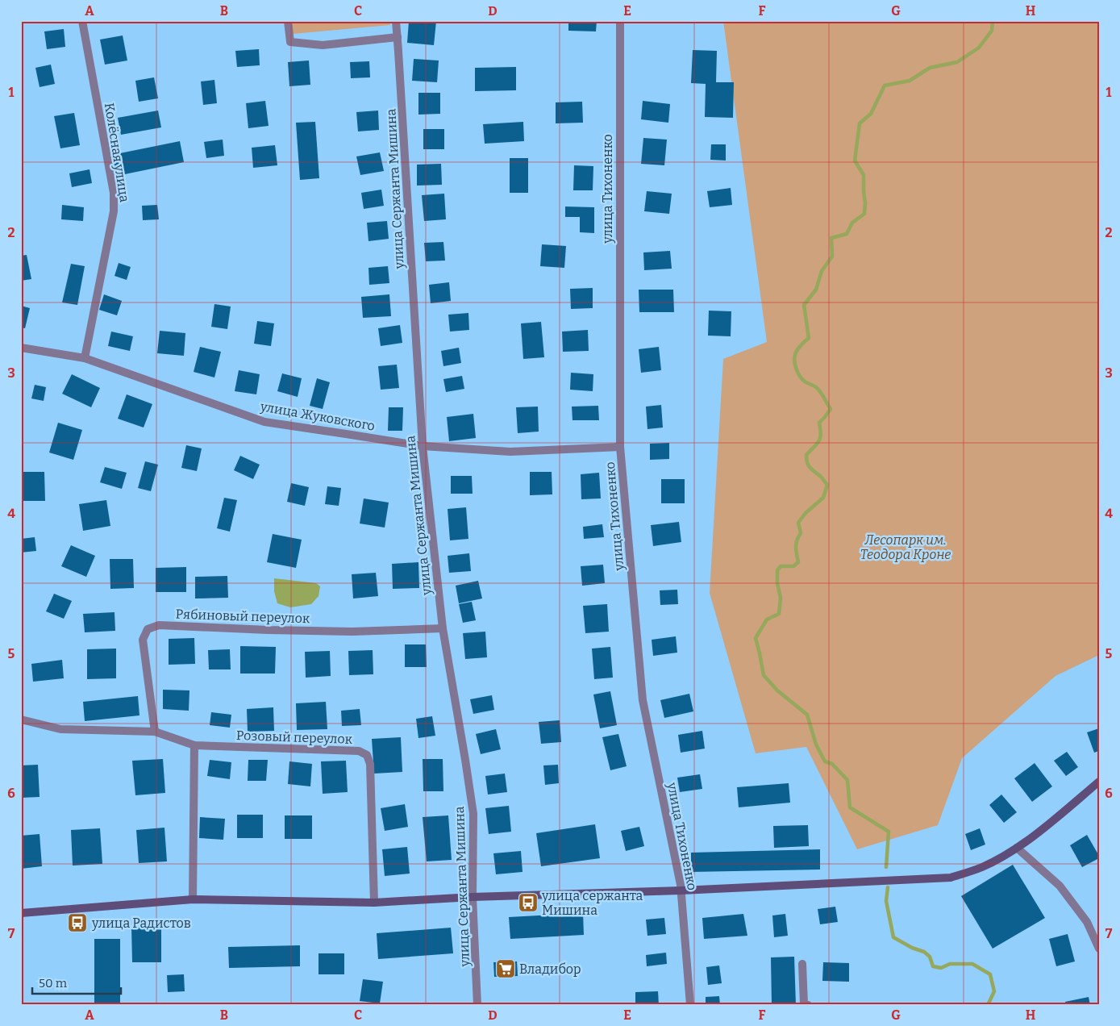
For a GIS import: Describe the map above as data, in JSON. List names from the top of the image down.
{
  "streets": {
    "street": [
      "Колёсная улица",
      "улица Сержанта Мишина",
      "улица Тихоненко",
      "улица Жуковского",
      "Рябиновый переулок",
      "Розовый переулок"
    ]
  },
  "crossings": [
    ["Колёсная улица", "улица Жуковского"],
    ["улица Сержанта Мишина", "улица Жуковского"],
    ["улица Сержанта Мишина", "Рябиновый переулок"],
    ["улица Тихоненко", "улица Жуковского"],
    ["Рябиновый переулок", "Розовый переулок"]
  ],
  "parks": ["Лесопарк им. Теодора Кроне"],
  "places": {
    "bus stop": ["улица cержанта Мишина", "улица Радистов"],
    "supermarket": ["Владибор"]
  },
  "scale_bar": "50 m",
  "grid": {
    "columns": [
      "A",
      "B",
      "C",
      "D",
      "E",
      "F",
      "G",
      "H"
    ],
    "rows": [
      "1",
      "2",
      "3",
      "4",
      "5",
      "6",
      "7"
    ]
  }
}
